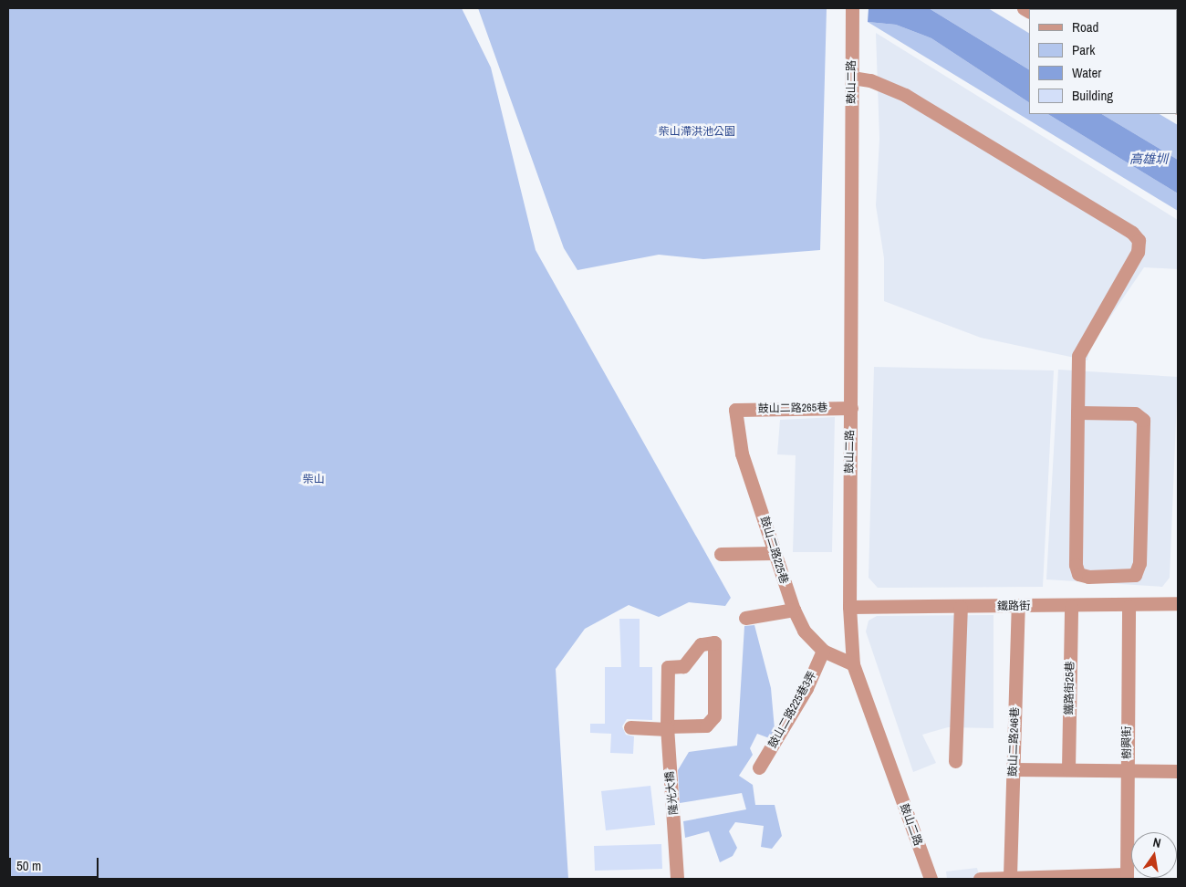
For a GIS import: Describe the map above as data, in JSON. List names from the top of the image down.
{
  "streets": {
    "street": [
      "鼓山二路",
      "鼓山二路265巷",
      "鼓山二路225巷",
      "鐵路街",
      "鐵路街25巷",
      "鼓山二路225巷3弄",
      "鼓山二路246巷",
      "樹興街",
      "隆光大橋"
    ]
  },
  "crossings": [
    ["鼓山二路", "鼓山二路265巷"],
    ["鼓山二路", "鼓山二路225巷"],
    ["鼓山二路", "鐵路街"],
    ["鼓山二路265巷", "鼓山二路225巷"],
    ["鼓山二路225巷", "鼓山二路225巷3弄"],
    ["鐵路街", "鐵路街25巷"],
    ["鐵路街", "鼓山二路246巷"],
    ["鐵路街", "樹興街"]
  ],
  "water": ["高雄圳"],
  "parks": ["柴山滯洪池公園", "柴山"],
  "legend": [
    "Road",
    "Park",
    "Water",
    "Building"
  ],
  "scale_bar": "50 m",
  "north": "top"
}
